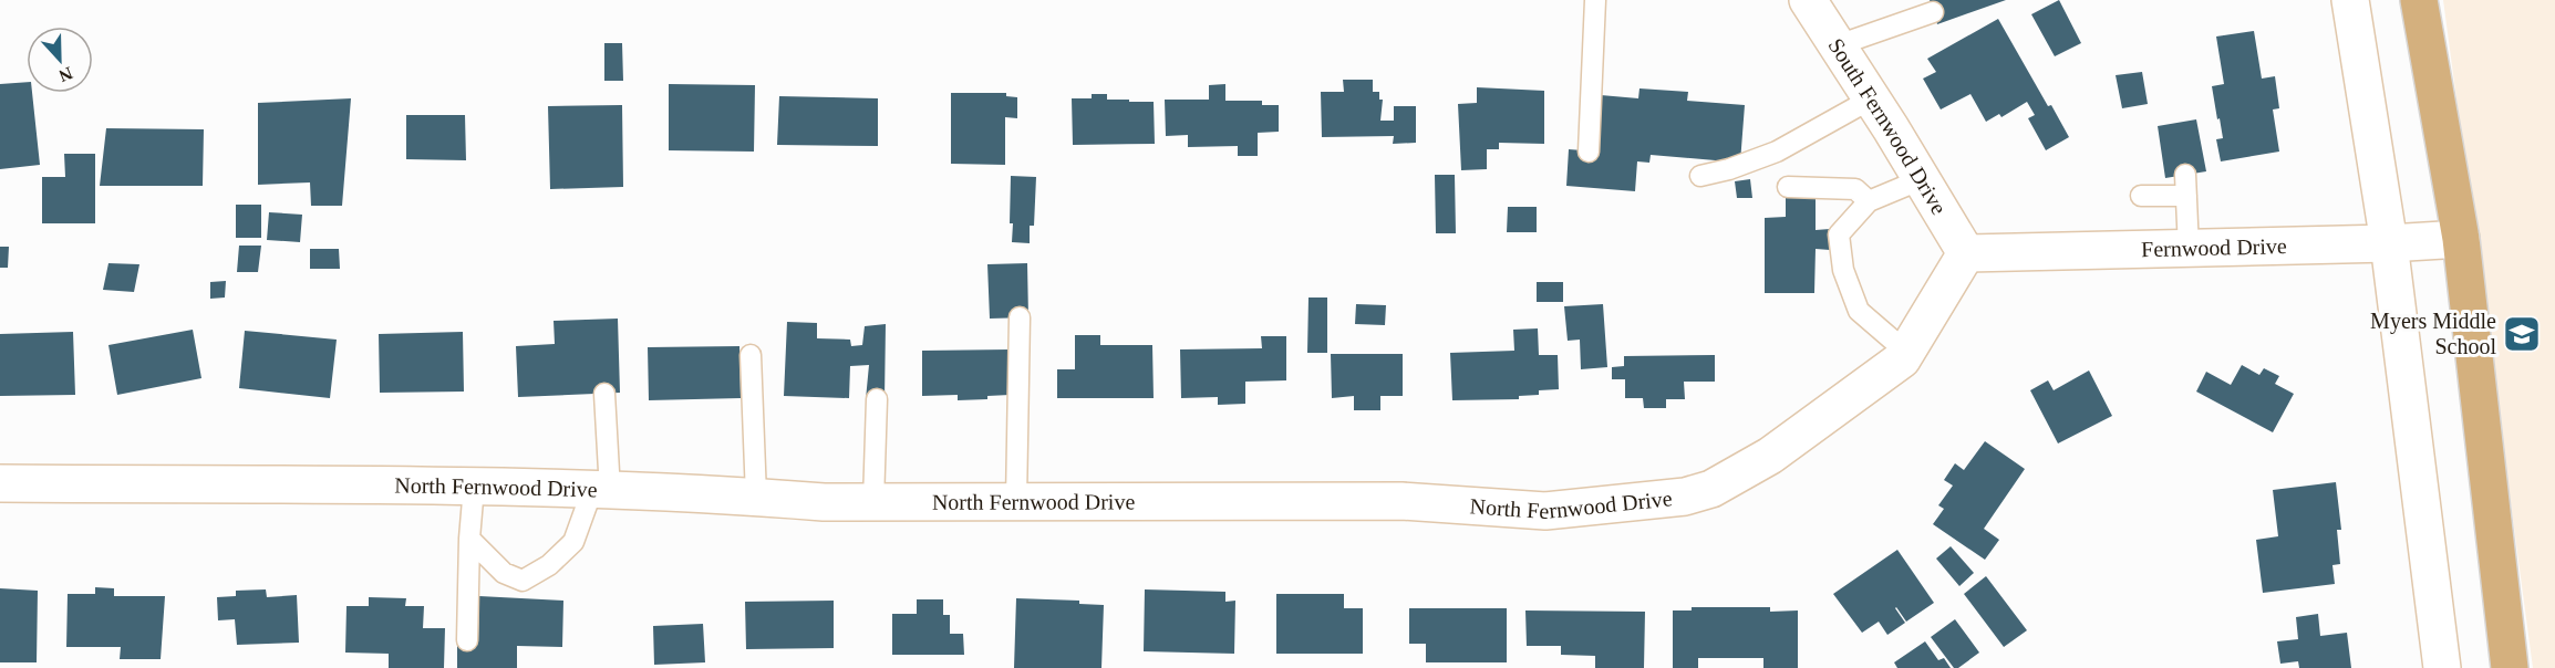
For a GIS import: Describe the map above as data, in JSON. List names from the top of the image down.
{
  "streets": {
    "street": ["South Fernwood Drive", "Fernwood Drive", "North Fernwood Drive"]
  },
  "crossings": [
    ["South Fernwood Drive", "Fernwood Drive"],
    ["South Fernwood Drive", "North Fernwood Drive"],
    ["Fernwood Drive", "North Fernwood Drive"]
  ],
  "places": {
    "school or university": ["Myers Middle School"]
  },
  "north": "bottom"
}
